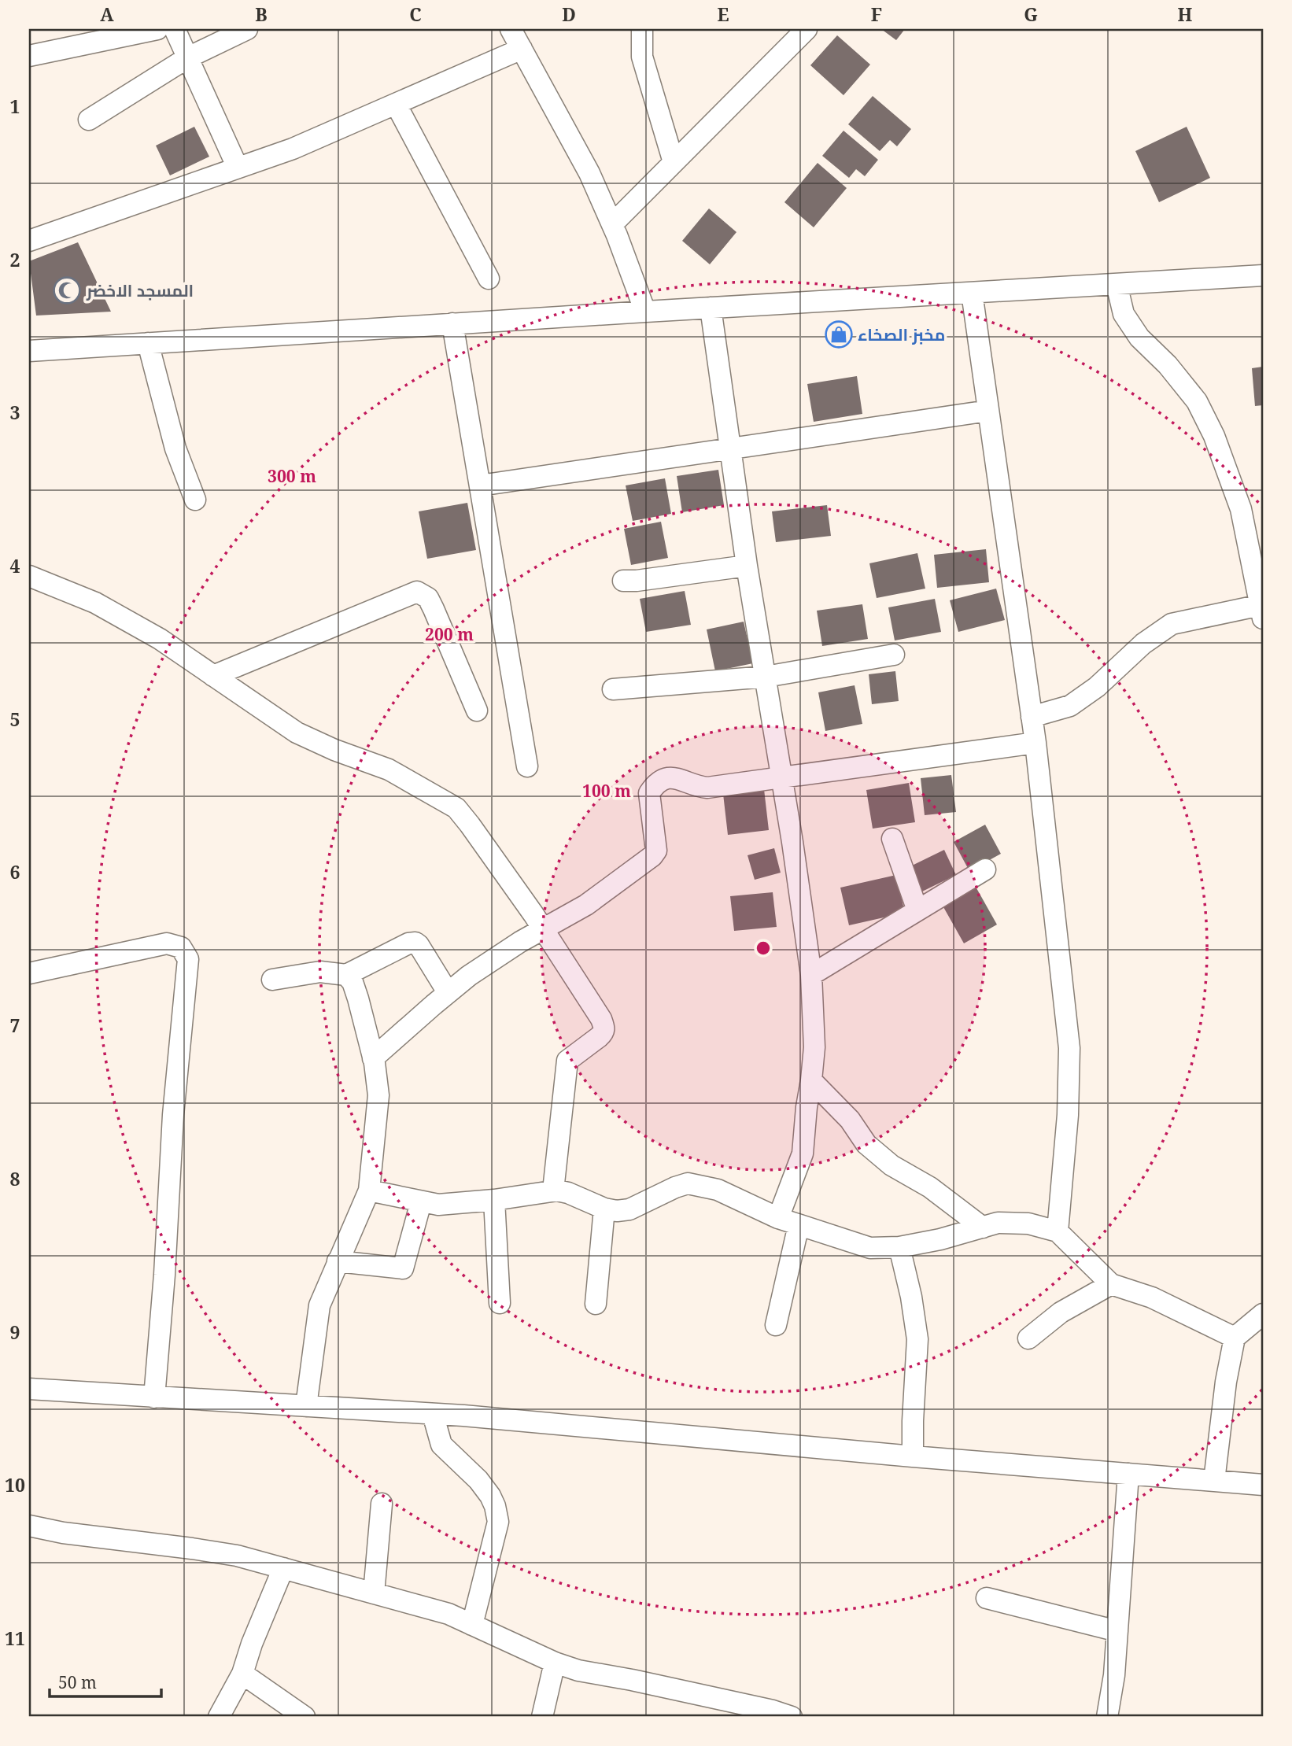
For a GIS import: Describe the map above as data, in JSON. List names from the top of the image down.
{
  "places": {
    "mosque": ["المسجد الاخضر"],
    "shop": ["مخبز الصخاء"]
  },
  "scale_bar": "50 m",
  "grid": {
    "columns": [
      "A",
      "B",
      "C",
      "D",
      "E",
      "F",
      "G",
      "H"
    ],
    "rows": [
      "1",
      "2",
      "3",
      "4",
      "5",
      "6",
      "7",
      "8",
      "9",
      "10",
      "11"
    ]
  },
  "rings": ["300 m", "200 m", "100 m"]
}
